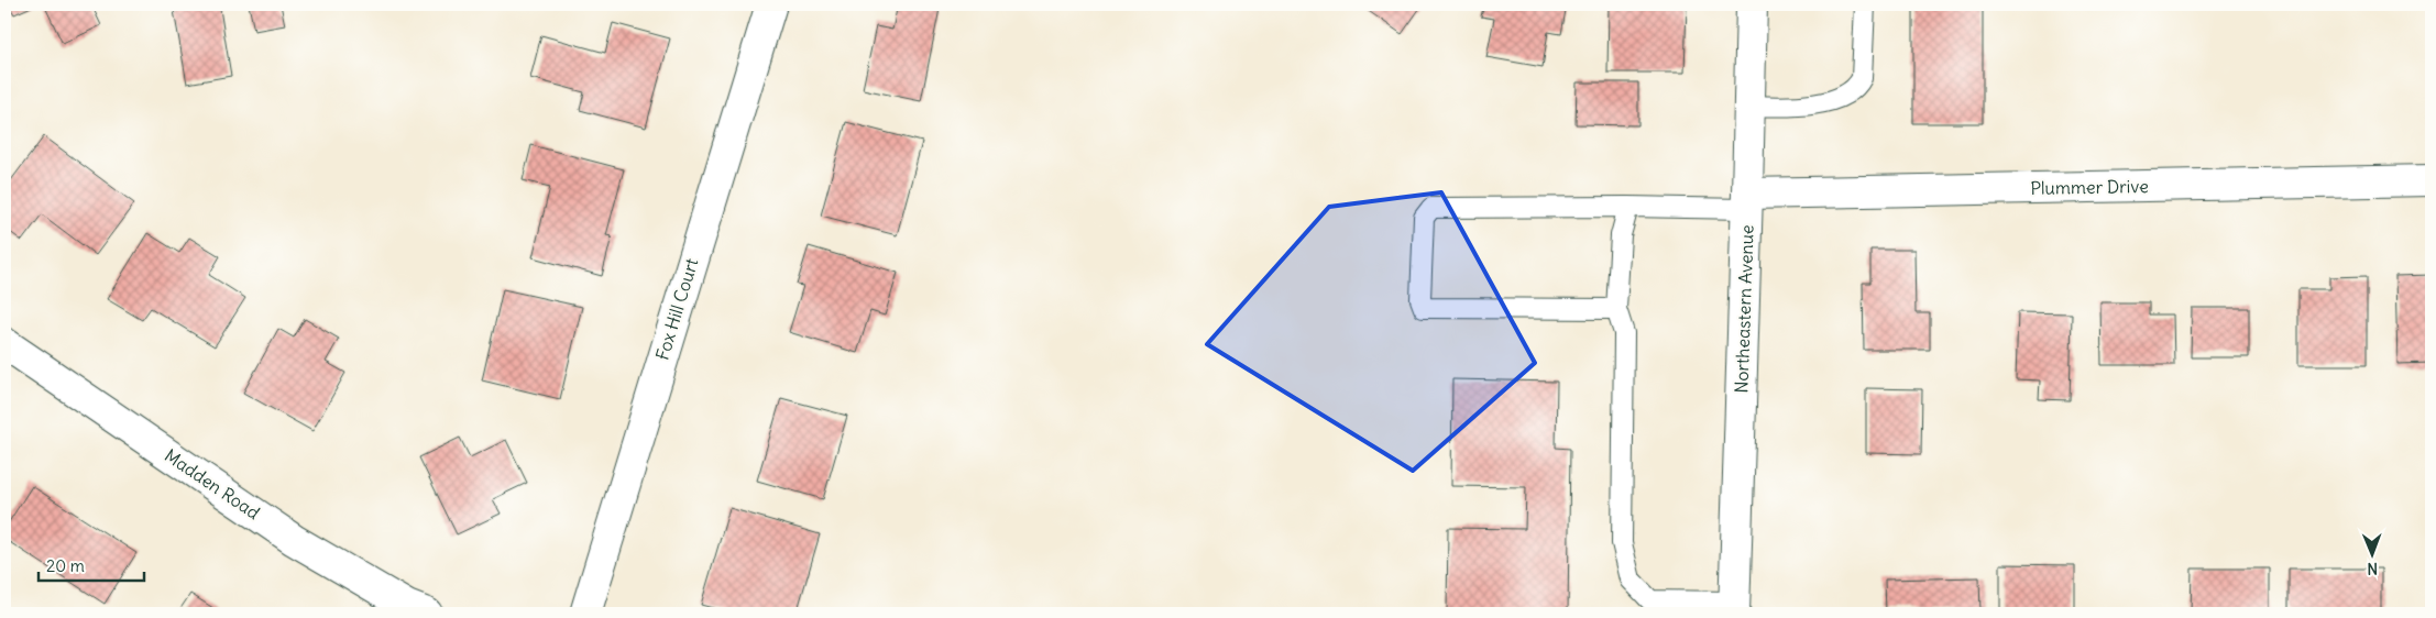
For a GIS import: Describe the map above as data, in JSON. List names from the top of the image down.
{
  "streets": {
    "street": [
      "Plummer Drive",
      "Fox Hill Court",
      "Northeastern Avenue",
      "Madden Road"
    ]
  },
  "crossings": [
    ["Plummer Drive", "Northeastern Avenue"]
  ],
  "scale_bar": "20 m",
  "north": "bottom"
}
